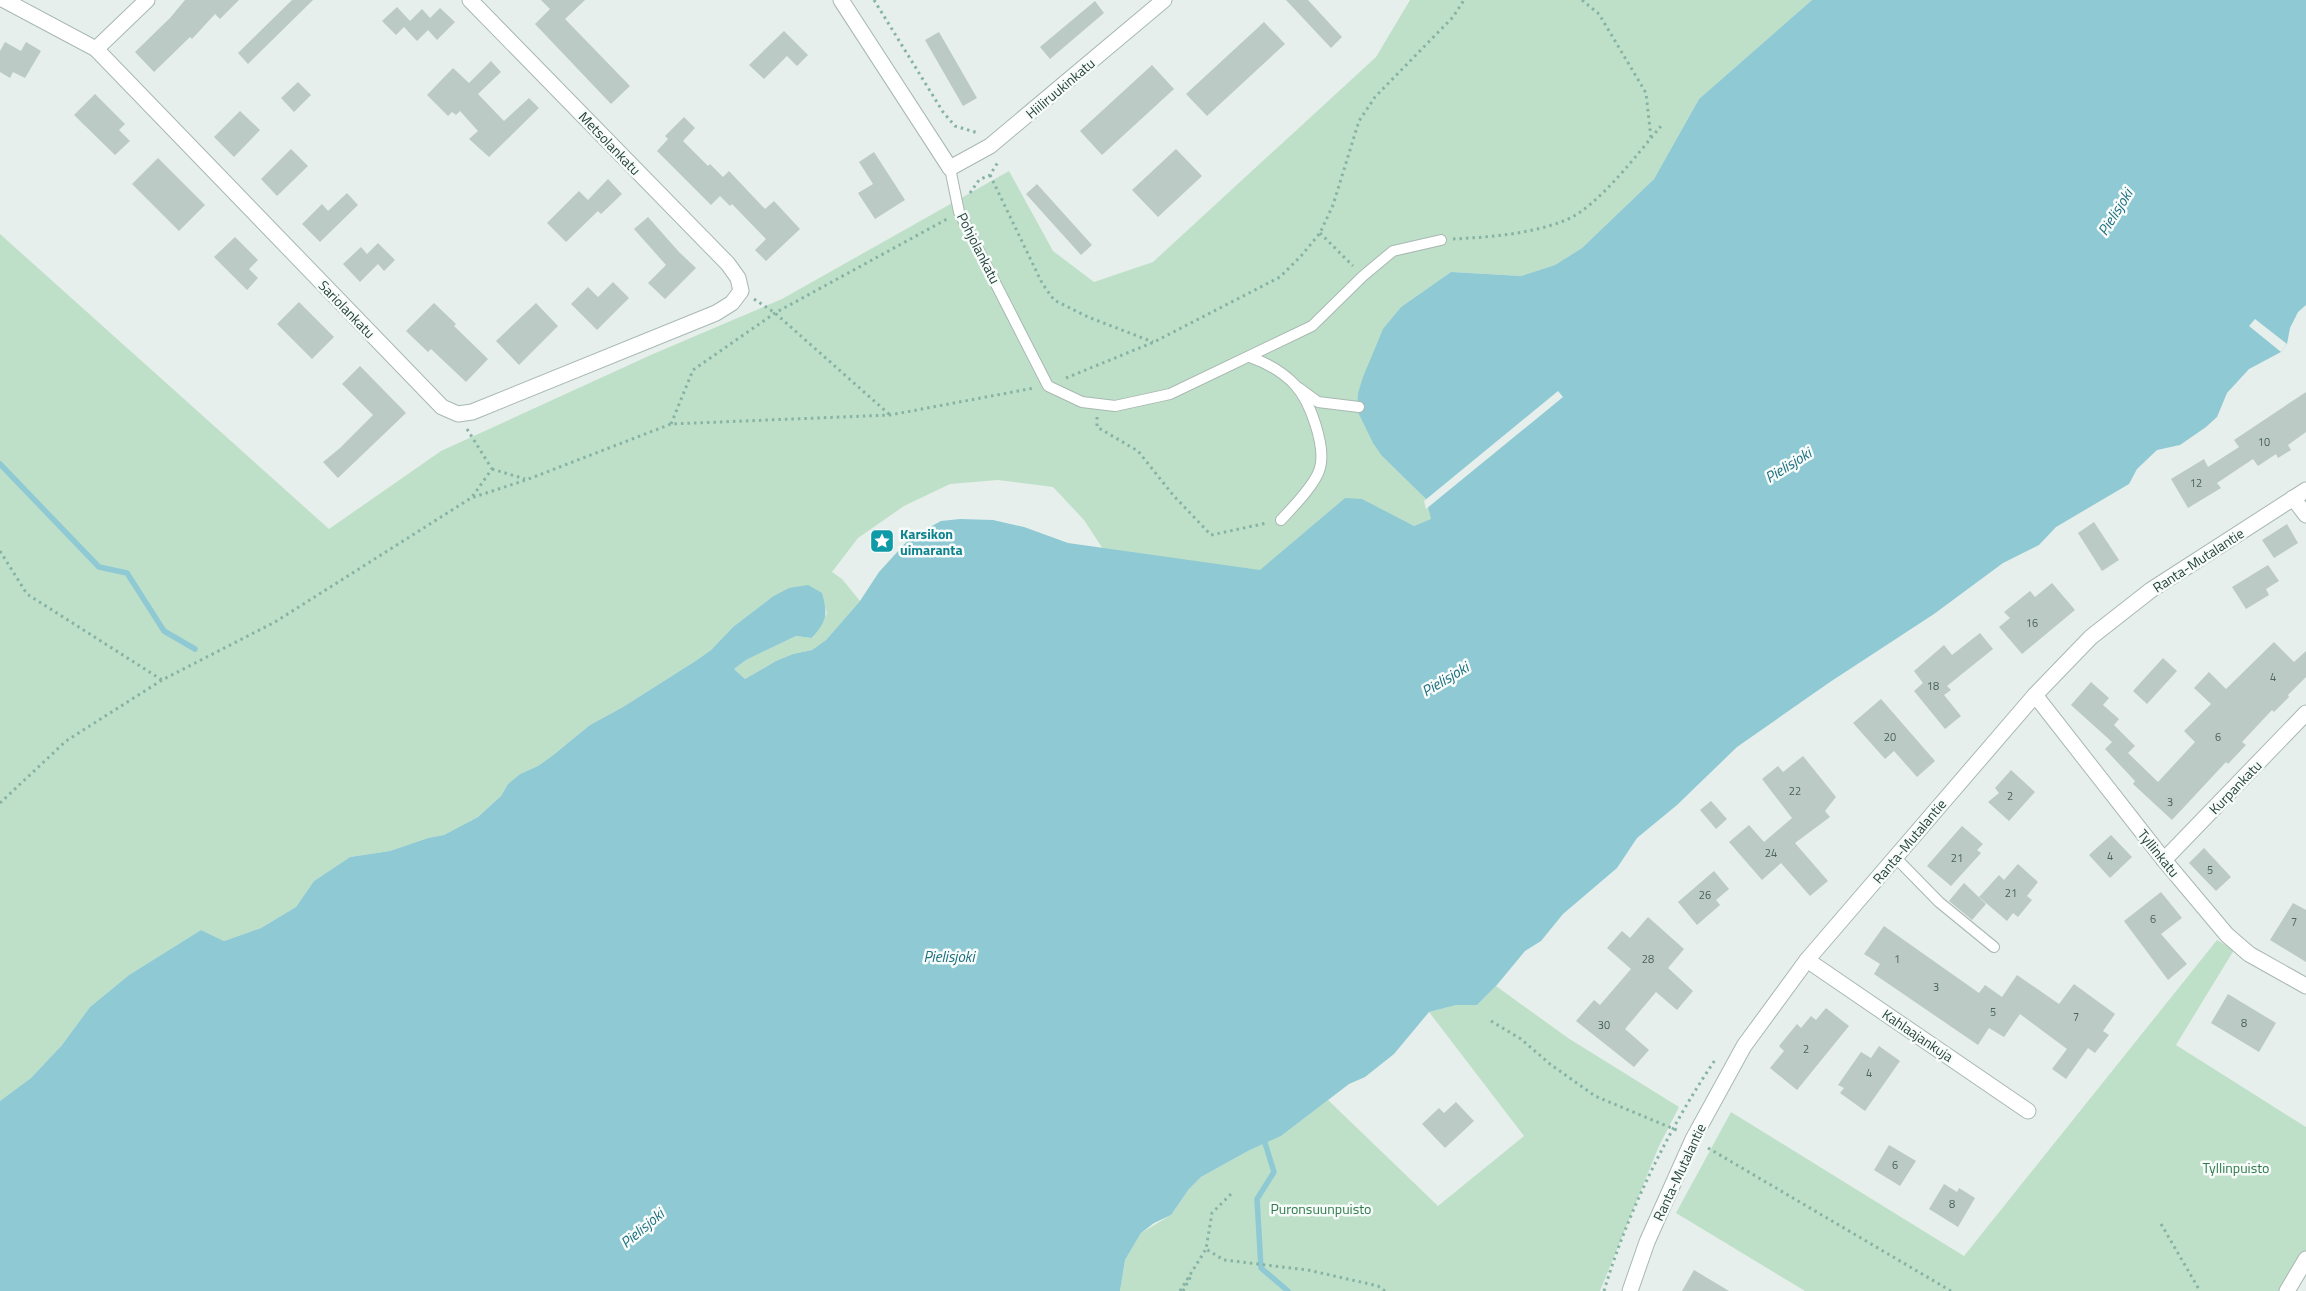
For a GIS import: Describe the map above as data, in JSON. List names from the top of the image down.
{
  "streets": {
    "street": [
      "Hiiliruukinkatu",
      "Metsolankatu",
      "Pohjolankatu",
      "Sariolankatu",
      "Ranta-Mutalantie",
      "Kurpankatu",
      "Tyllinkatu",
      "Kahlaajankuja"
    ]
  },
  "crossings": [
    ["Hiiliruukinkatu", "Pohjolankatu"],
    ["Ranta-Mutalantie", "Tyllinkatu"],
    ["Ranta-Mutalantie", "Kahlaajankuja"],
    ["Kurpankatu", "Tyllinkatu"]
  ],
  "water": ["Pielisjoki"],
  "parks": ["Tyllinpuisto", "Puronsuunpuisto"],
  "places": {
    "place": ["Karsikon uimaranta"]
  },
  "house_numbers": [
    "10",
    "12",
    "16",
    "4",
    "18",
    "20",
    "6",
    "22",
    "2",
    "3",
    "24",
    "4",
    "21",
    "5",
    "21",
    "26",
    "6",
    "7",
    "28",
    "1",
    "3",
    "5",
    "7",
    "8",
    "30",
    "2",
    "4",
    "6",
    "8"
  ]
}
